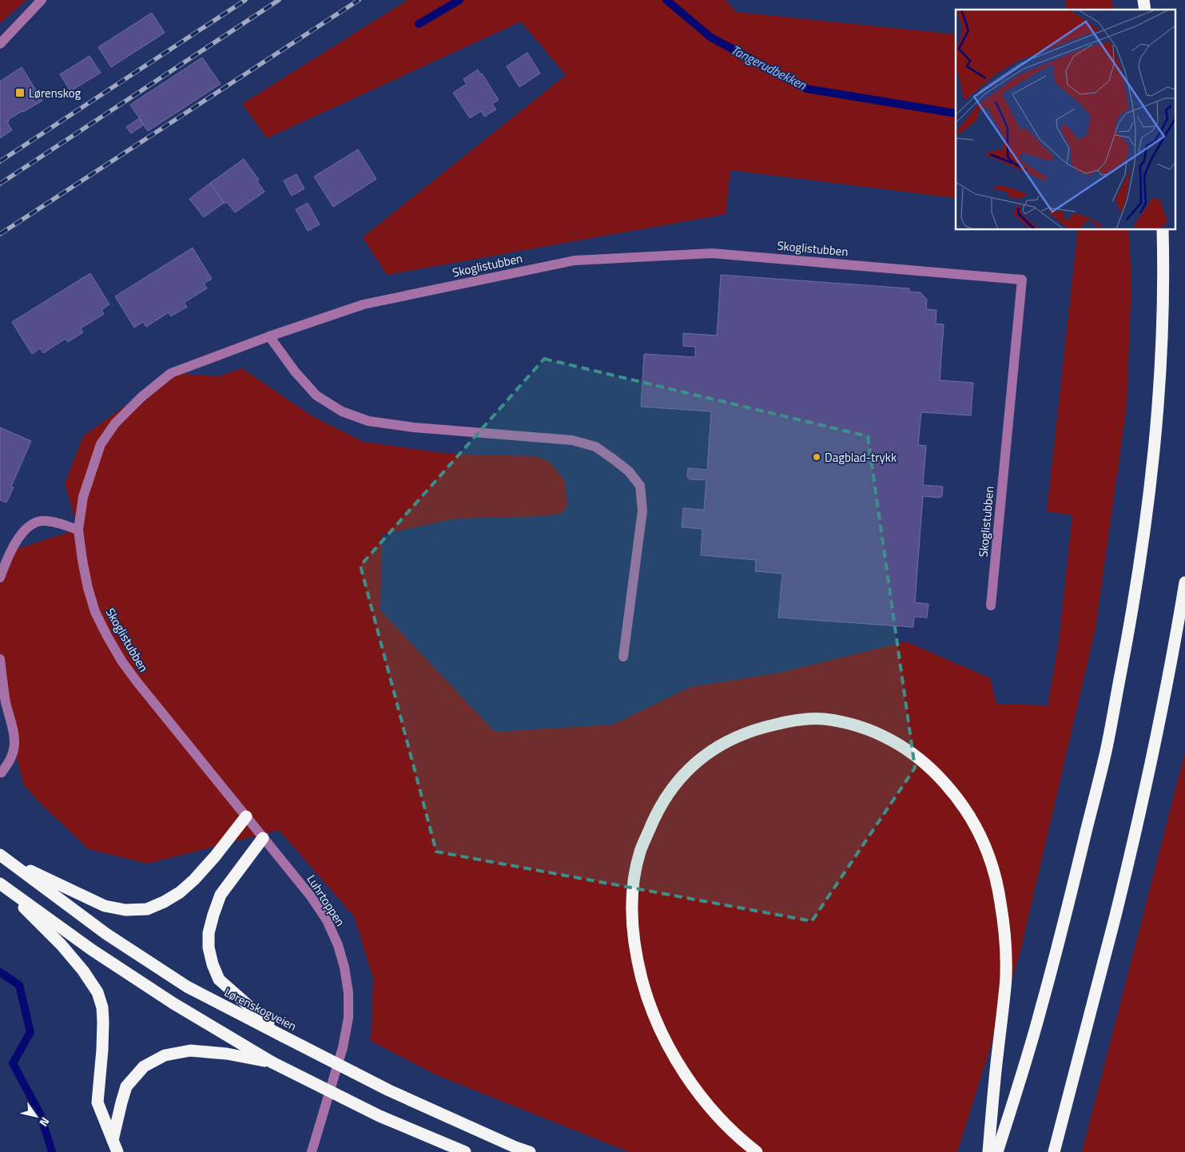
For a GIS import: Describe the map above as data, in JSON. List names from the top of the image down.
{
  "streets": {
    "highway": ["Lørenskogveien"],
    "street": ["Skoglistubben", "Luhrtoppen"]
  },
  "crossings": [
    ["Skoglistubben", "Luhrtoppen"]
  ],
  "water": ["Tangerudbekken"],
  "places": {
    "transit": ["Lørenskog"],
    "other": ["Dagblad-trykk"]
  },
  "north": "bottom right"
}
